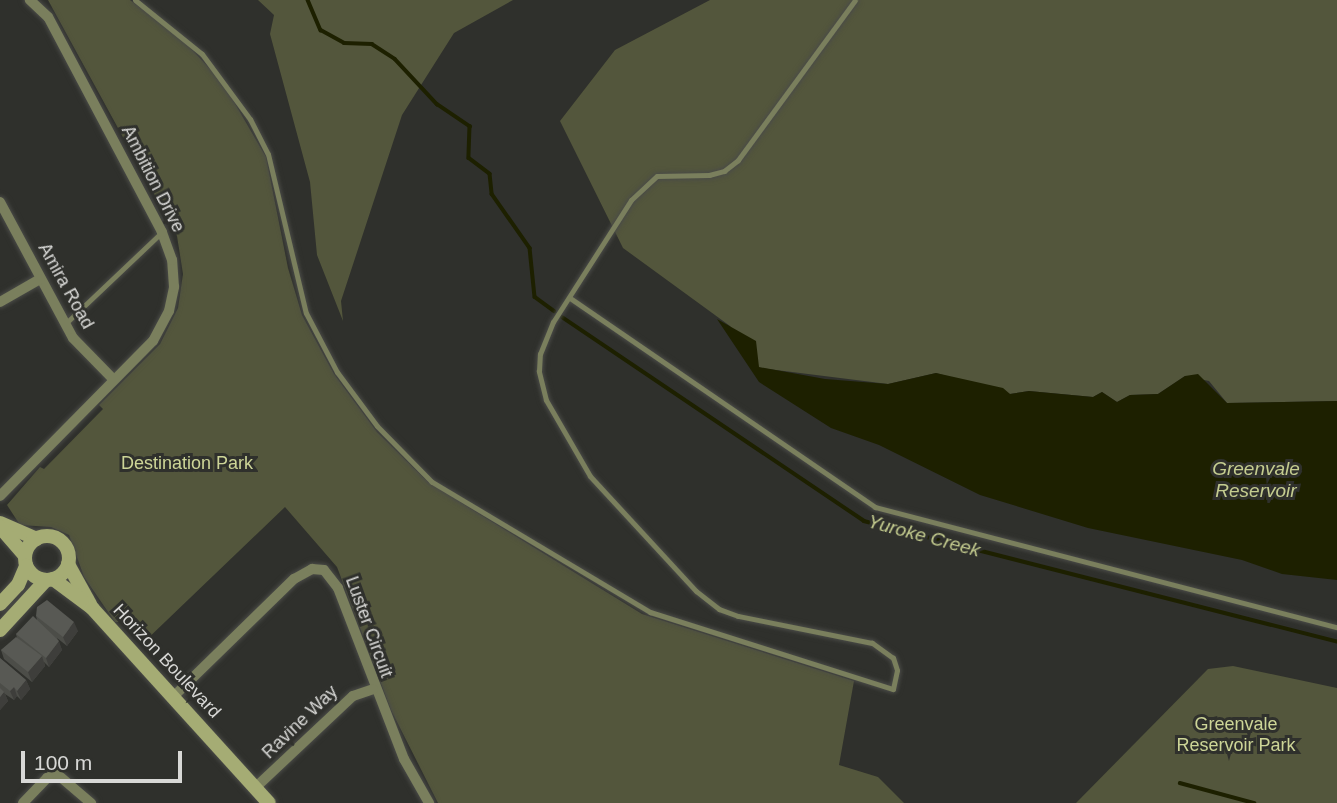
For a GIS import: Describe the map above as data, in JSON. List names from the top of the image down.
{
  "streets": {
    "street": [
      "Ambition Drive",
      "Amira Road",
      "Luster Circuit",
      "Horizon Boulevard",
      "Ravine Way"
    ]
  },
  "crossings": [
    ["Ambition Drive", "Amira Road"],
    ["Luster Circuit", "Horizon Boulevard"],
    ["Luster Circuit", "Ravine Way"],
    ["Horizon Boulevard", "Ravine Way"]
  ],
  "water": ["Greenvale Reservoir", "Yuroke Creek"],
  "parks": ["Destination Park", "Greenvale Reservoir Park"],
  "scale_bar": "100 m"
}
